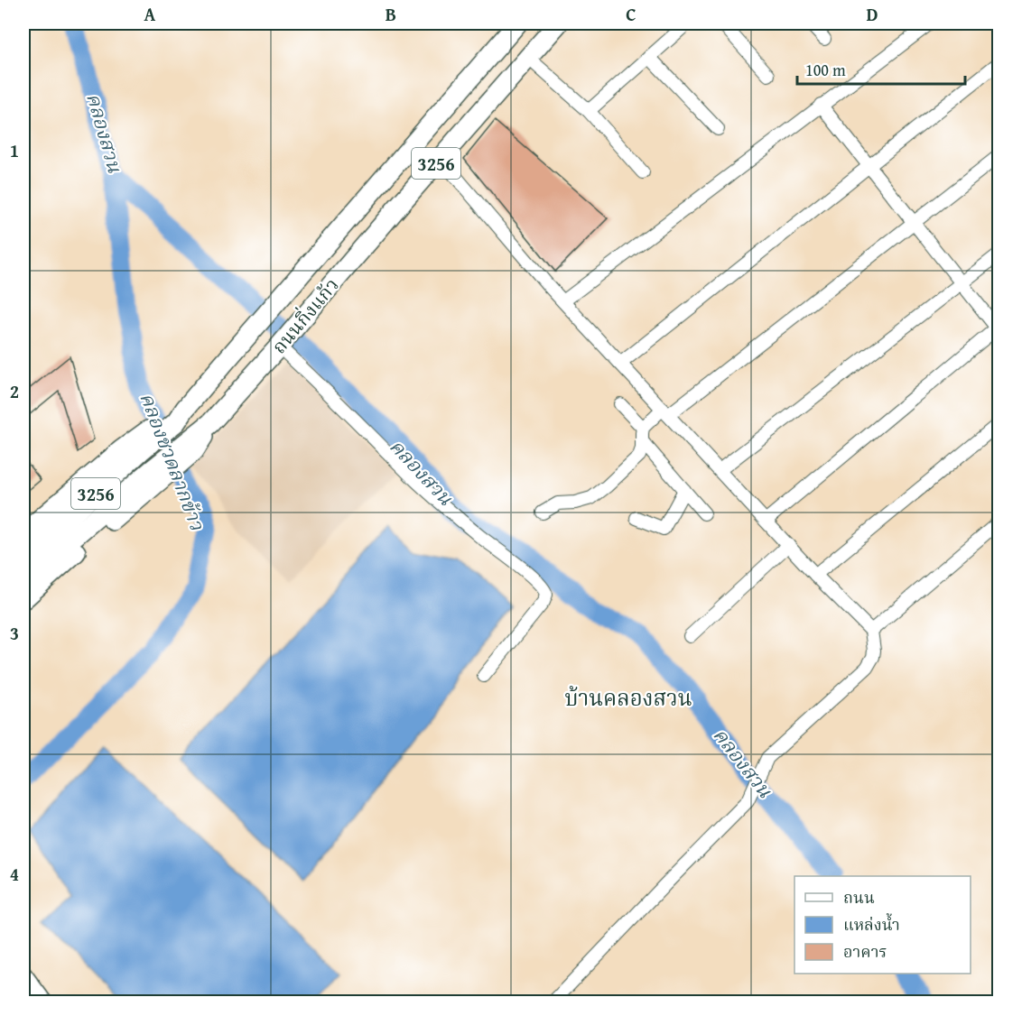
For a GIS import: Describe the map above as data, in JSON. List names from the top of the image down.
{
  "streets": {
    "main road": ["3256", "ถนนกิ่งแก้ว"]
  },
  "districts": ["บ้านคลองสวน"],
  "water": ["คลองสวน", "คลองชวดลากข้าว"],
  "legend": ["ถนน", "แหล่งน้ำ", "อาคาร"],
  "scale_bar": "100 m",
  "grid": {
    "columns": [
      "A",
      "B",
      "C",
      "D"
    ],
    "rows": [
      "1",
      "2",
      "3",
      "4"
    ]
  }
}
